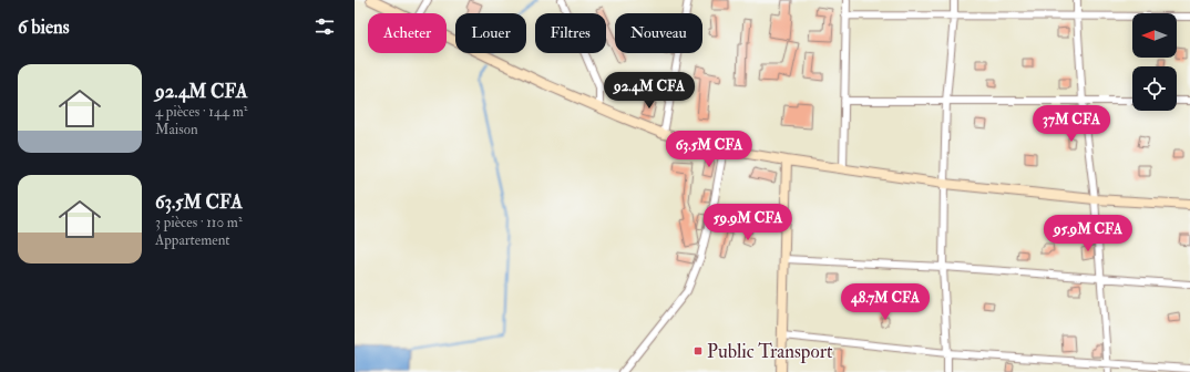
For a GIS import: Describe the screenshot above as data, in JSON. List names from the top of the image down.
{
  "places": {
    "transit": ["Public Transport"]
  },
  "north": "left",
  "page": {
    "heading": "6 biens",
    "chip": [
      "Acheter",
      "Louer",
      "Filtres",
      "Nouveau"
    ],
    "list": [
      {
        "name": "92.4M CFA",
        "note": "4 pièces · 144 m² · Maison"
      },
      {
        "name": "63.5M CFA",
        "note": "3 pièces · 110 m² · Appartement"
      }
    ],
    "price": [
      "92.4M CFA",
      "37M CFA",
      "63.5M CFA",
      "59.9M CFA",
      "95.9M CFA",
      "48.7M CFA"
    ]
  }
}
